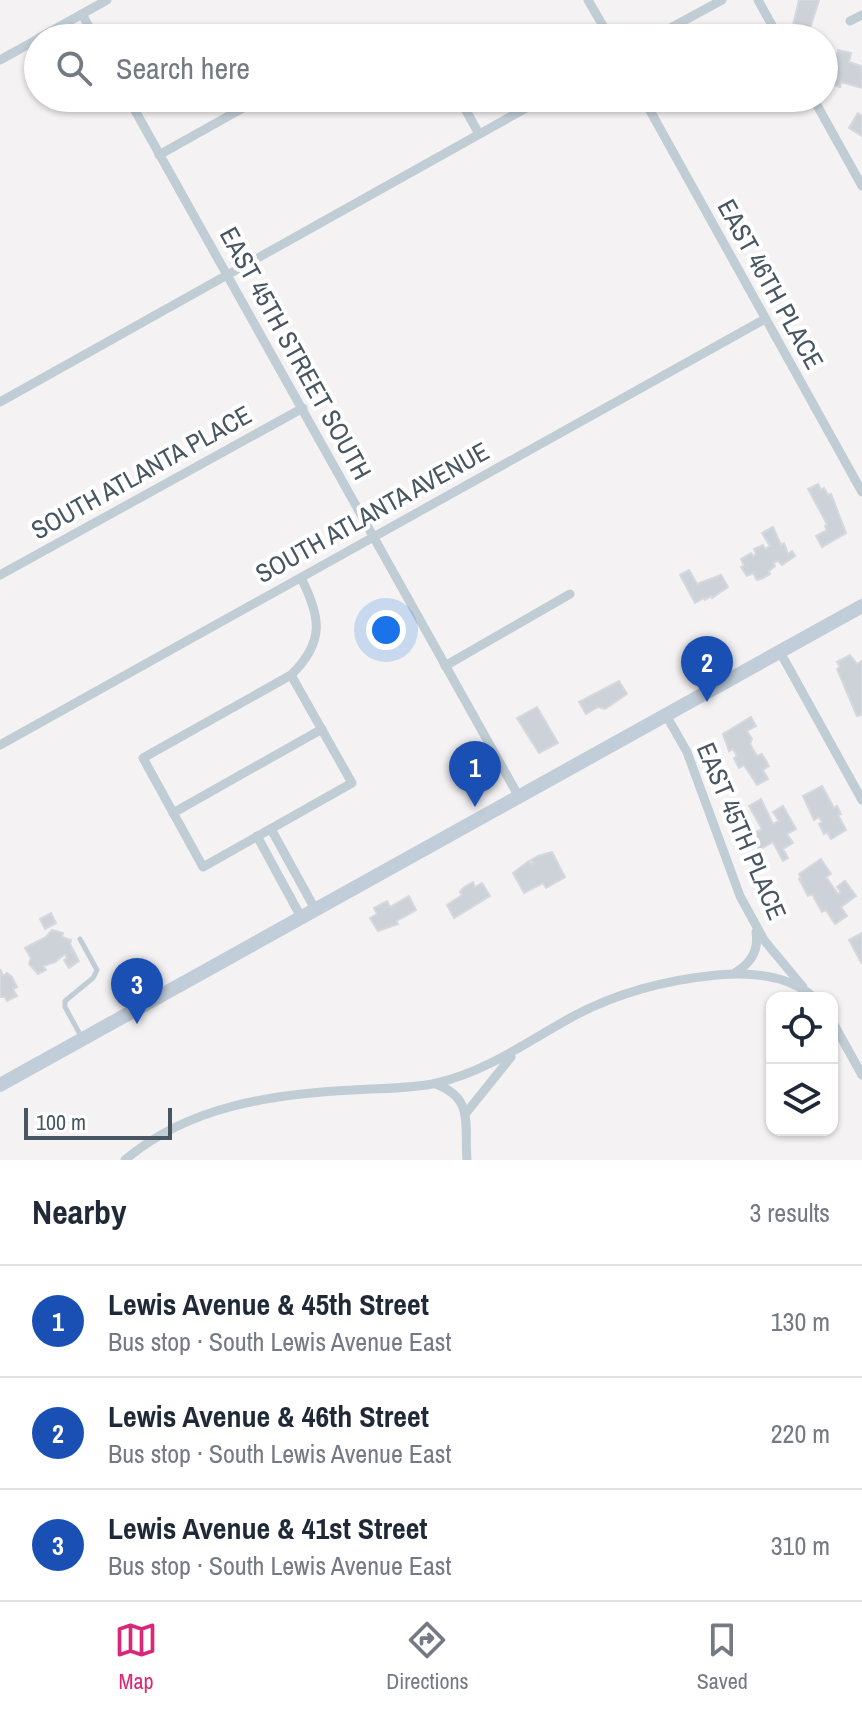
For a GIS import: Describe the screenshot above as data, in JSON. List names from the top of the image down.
{
  "streets": {
    "street": [
      "EAST 46TH PLACE",
      "EAST 45TH STREET SOUTH",
      "SOUTH ATLANTA PLACE",
      "SOUTH ATLANTA AVENUE",
      "EAST 45TH PLACE"
    ]
  },
  "crossings": [
    ["EAST 46TH PLACE", "SOUTH ATLANTA AVENUE"],
    ["EAST 45TH STREET SOUTH", "SOUTH ATLANTA PLACE"],
    ["EAST 45TH STREET SOUTH", "SOUTH ATLANTA AVENUE"]
  ],
  "scale_bar": "100 m",
  "page": {
    "search": "Search here",
    "pins": ["2", "1", "3"],
    "scale": "100 m",
    "heading": ["Nearby", "3 results"],
    "list": [
      {
        "mark": "1",
        "name": "Lewis Avenue & 45th Street",
        "note": "Bus stop · South Lewis Avenue East",
        "value": "130 m"
      },
      {
        "mark": "2",
        "name": "Lewis Avenue & 46th Street",
        "note": "Bus stop · South Lewis Avenue East",
        "value": "220 m"
      },
      {
        "mark": "3",
        "name": "Lewis Avenue & 41st Street",
        "note": "Bus stop · South Lewis Avenue East",
        "value": "310 m"
      }
    ],
    "nav": ["Map", "Directions", "Saved"]
  }
}
